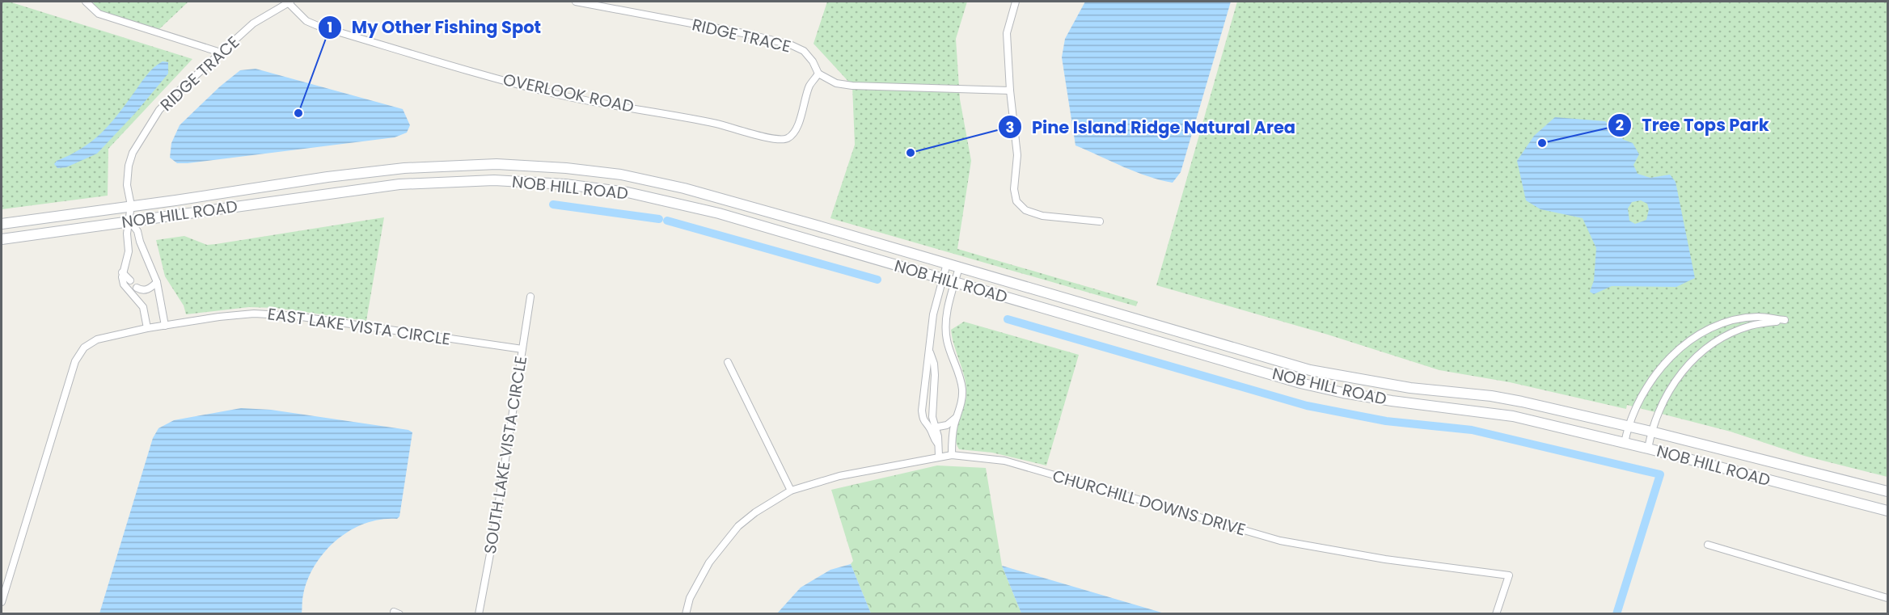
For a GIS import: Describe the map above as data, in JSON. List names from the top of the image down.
{
  "streets": {
    "main road": ["NOB HILL ROAD"],
    "street": [
      "RIDGE TRACE",
      "OVERLOOK ROAD",
      "EAST LAKE VISTA CIRCLE",
      "SOUTH LAKE VISTA CIRCLE",
      "CHURCHILL DOWNS DRIVE"
    ]
  },
  "crossings": [
    ["RIDGE TRACE", "OVERLOOK ROAD"],
    ["RIDGE TRACE", "NOB HILL ROAD"],
    ["EAST LAKE VISTA CIRCLE", "SOUTH LAKE VISTA CIRCLE"]
  ],
  "places": ["My Other Fishing Spot", "Tree Tops Park", "Pine Island Ridge Natural Area"]
}
